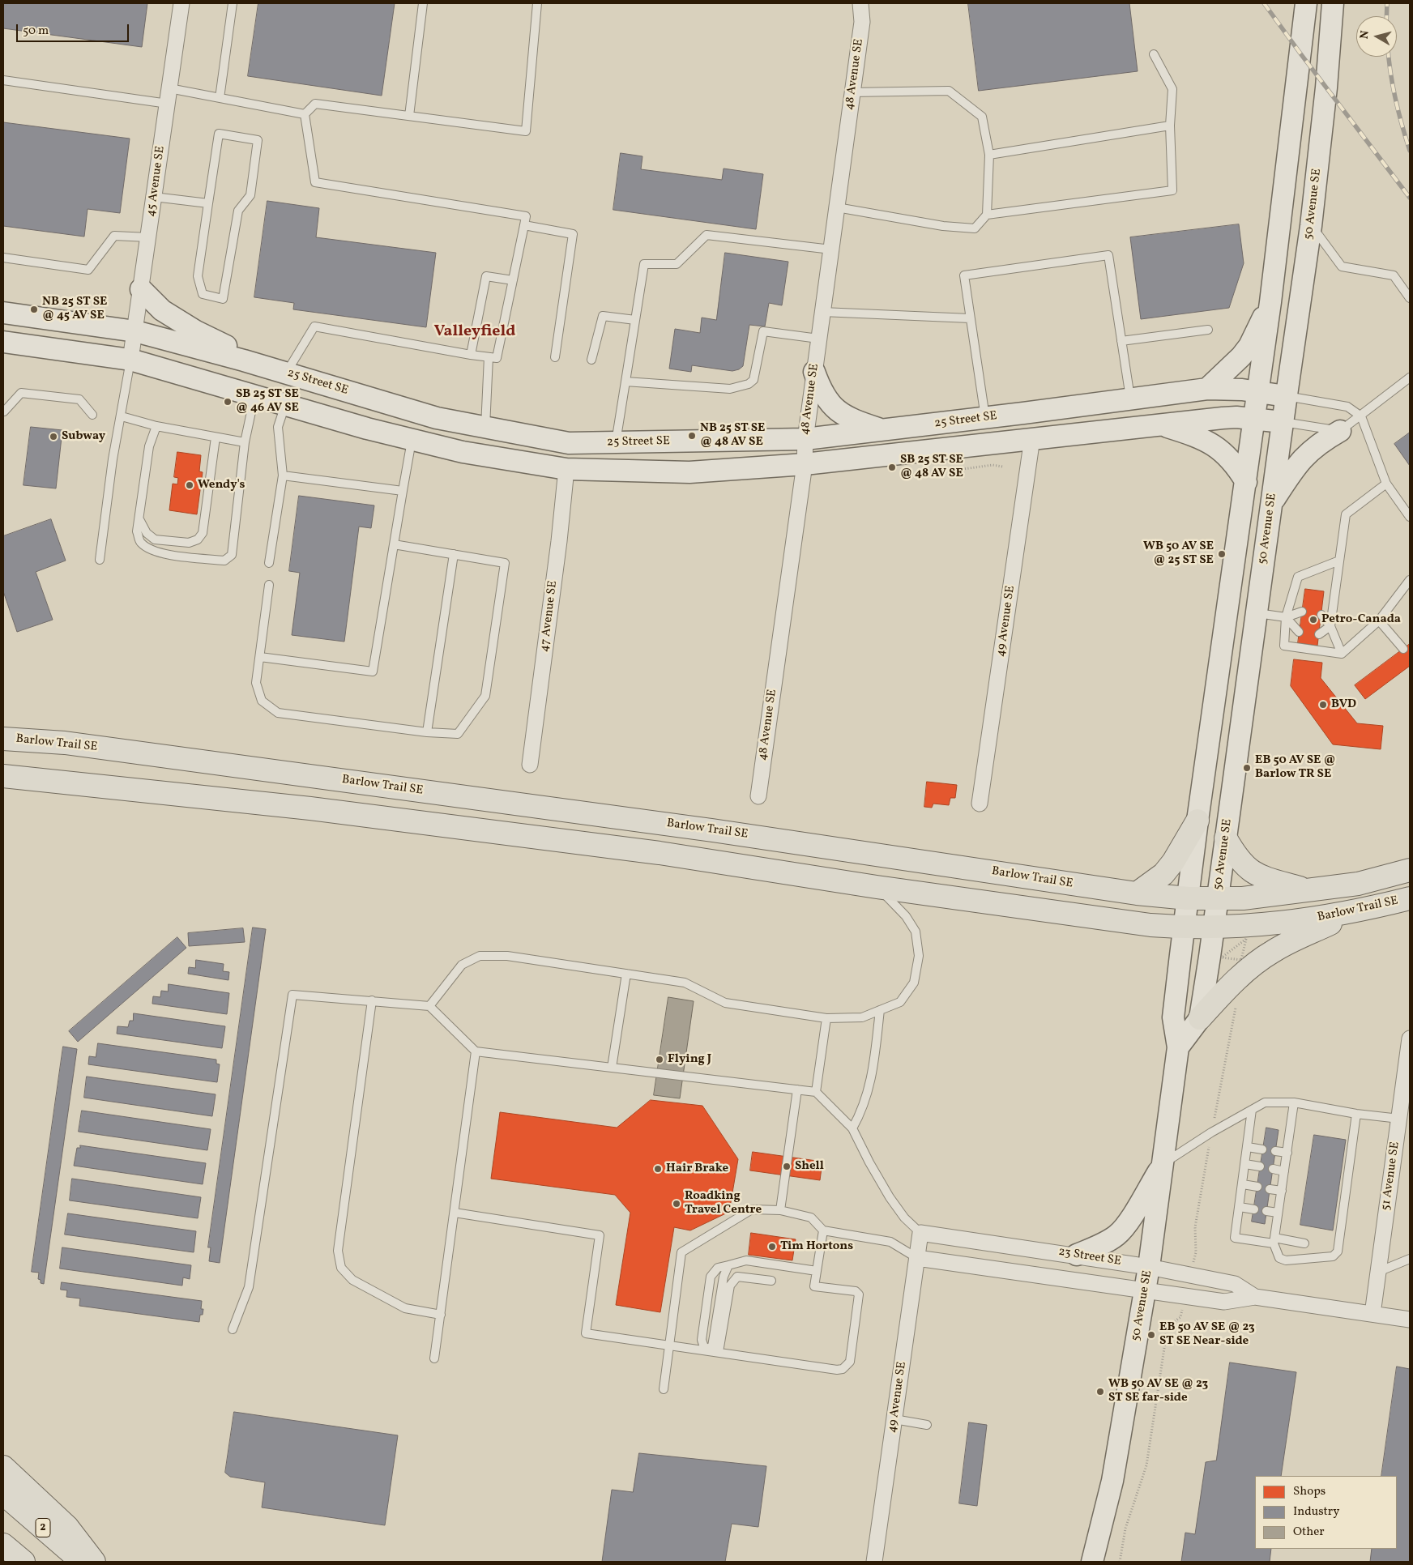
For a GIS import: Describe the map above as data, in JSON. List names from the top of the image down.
{
  "streets": {
    "main road": ["Barlow Trail SE", "2"],
    "street": [
      "48 Avenue SE",
      "45 Avenue SE",
      "50 Avenue SE",
      "25 Street SE",
      "47 Avenue SE",
      "49 Avenue SE",
      "51 Avenue SE",
      "23 Street SE"
    ]
  },
  "crossings": [
    ["48 Avenue SE", "25 Street SE"],
    ["45 Avenue SE", "25 Street SE"],
    ["50 Avenue SE", "25 Street SE"],
    ["50 Avenue SE", "Barlow Trail SE"],
    ["50 Avenue SE", "23 Street SE"],
    ["25 Street SE", "47 Avenue SE"],
    ["25 Street SE", "49 Avenue SE"],
    ["49 Avenue SE", "23 Street SE"],
    ["51 Avenue SE", "23 Street SE"]
  ],
  "districts": ["Valleyfield"],
  "places": [
    "NB 25 ST SE @ 45 AV SE",
    "SB 25 ST SE @ 46 AV SE",
    "NB 25 ST SE @ 48 AV SE",
    "Subway",
    "SB 25 ST SE @ 48 AV SE",
    "Wendy's",
    "WB 50 AV SE @ 25 ST SE",
    "Petro-Canada",
    "BVD",
    "EB 50 AV SE @ Barlow TR SE",
    "Flying J",
    "Shell",
    "Hair Brake",
    "Roadking Travel Centre",
    "Tim Hortons",
    "EB 50 AV SE @ 23 ST SE Near-side",
    "WB 50 AV SE @ 23 ST SE far-side"
  ],
  "legend": ["Shops", "Industry", "Other"],
  "scale_bar": "50 m",
  "north": "left"
}
